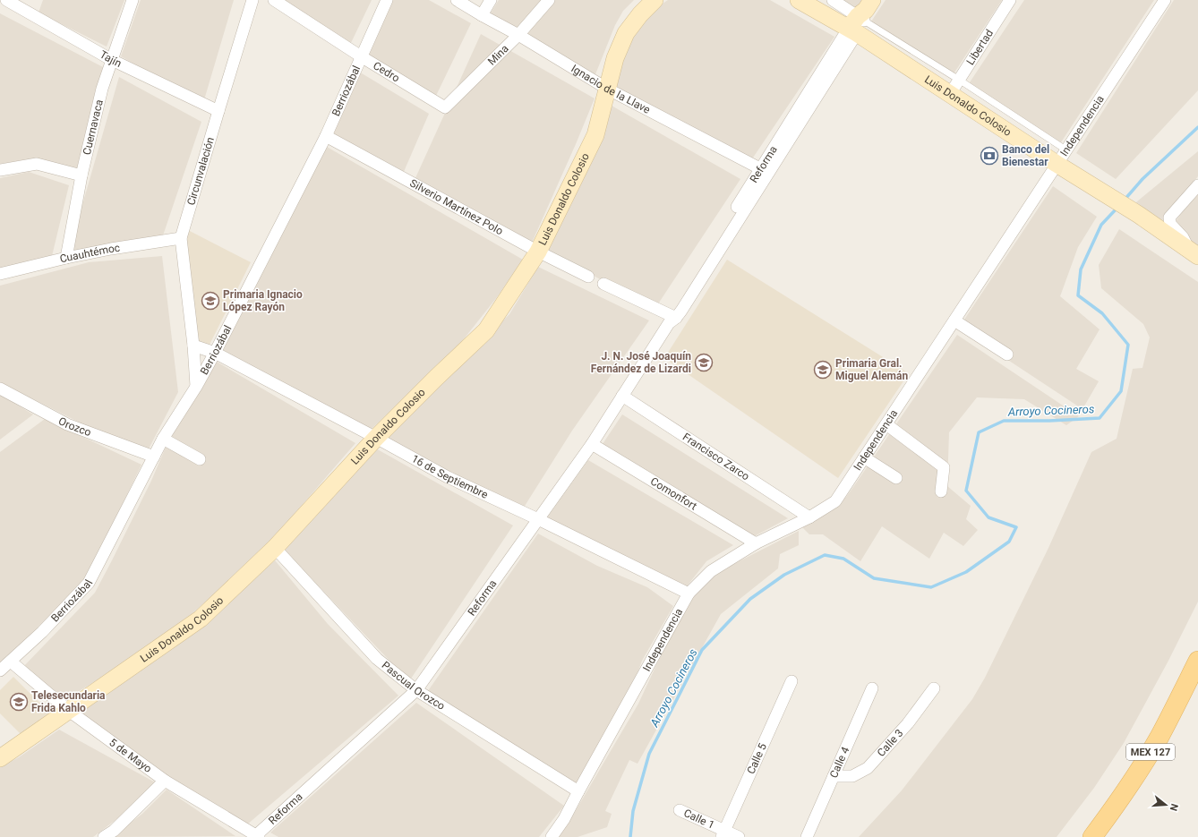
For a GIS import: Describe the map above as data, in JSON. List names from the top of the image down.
{
  "streets": {
    "main road": ["Luis Donaldo Colosio", "MEX 127"],
    "street": [
      "Libertad",
      "Mina",
      "Tajín",
      "Cedro",
      "Ignacio de la Llave",
      "Berriozábal",
      "Independencia",
      "Cuernavaca",
      "Reforma",
      "Circunvalación",
      "Silverio Martínez Polo",
      "Cuauhtémoc",
      "Orozco",
      "Francisco Zarco",
      "16 de Septiembre",
      "Comonfort",
      "Pascual Orozco",
      "Calle 3",
      "5 de Mayo",
      "Calle 5",
      "Calle 4",
      "Calle 1"
    ]
  },
  "crossings": [
    ["Libertad", "Luis Donaldo Colosio"],
    ["Mina", "Cedro"],
    ["Mina", "Ignacio de la Llave"],
    ["Tajín", "Cuernavaca"],
    ["Tajín", "Circunvalación"],
    ["Cedro", "Berriozábal"],
    ["Ignacio de la Llave", "Luis Donaldo Colosio"],
    ["Ignacio de la Llave", "Reforma"],
    ["Berriozábal", "Circunvalación"],
    ["Berriozábal", "Silverio Martínez Polo"],
    ["Berriozábal", "Orozco"],
    ["Berriozábal", "16 de Septiembre"],
    ["Berriozábal", "5 de Mayo"],
    ["Luis Donaldo Colosio", "Independencia"],
    ["Luis Donaldo Colosio", "Reforma"],
    ["Luis Donaldo Colosio", "Silverio Martínez Polo"],
    ["Luis Donaldo Colosio", "16 de Septiembre"],
    ["Luis Donaldo Colosio", "Pascual Orozco"],
    ["Luis Donaldo Colosio", "5 de Mayo"],
    ["Independencia", "Francisco Zarco"],
    ["Independencia", "16 de Septiembre"],
    ["Independencia", "Comonfort"],
    ["Independencia", "Pascual Orozco"],
    ["Cuernavaca", "Cuauhtémoc"],
    ["Reforma", "Francisco Zarco"],
    ["Reforma", "16 de Septiembre"],
    ["Reforma", "Comonfort"],
    ["Reforma", "Pascual Orozco"],
    ["Reforma", "5 de Mayo"],
    ["Circunvalación", "Cuauhtémoc"],
    ["Calle 3", "Calle 4"],
    ["Calle 5", "Calle 1"]
  ],
  "water": ["Arroyo Cocineros"],
  "places": {
    "bank": ["Banco del Bienestar"],
    "school or university": [
      "Primaria Ignacio López Rayón",
      "J. N. José Joaquín Fernández de Lizardi",
      "Primaria Gral. Miguel Alemán",
      "Telesecundaria Frida Kahlo"
    ]
  },
  "north": "right"
}
